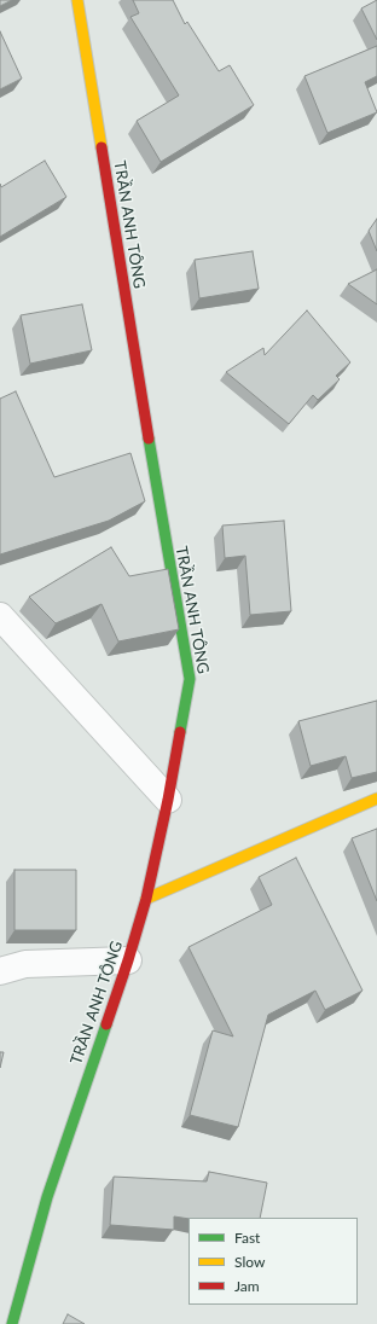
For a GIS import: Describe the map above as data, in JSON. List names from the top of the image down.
{
  "streets": {
    "street": ["TRẦN ANH TÔNG"]
  },
  "legend": ["Fast", "Slow", "Jam"]
}
